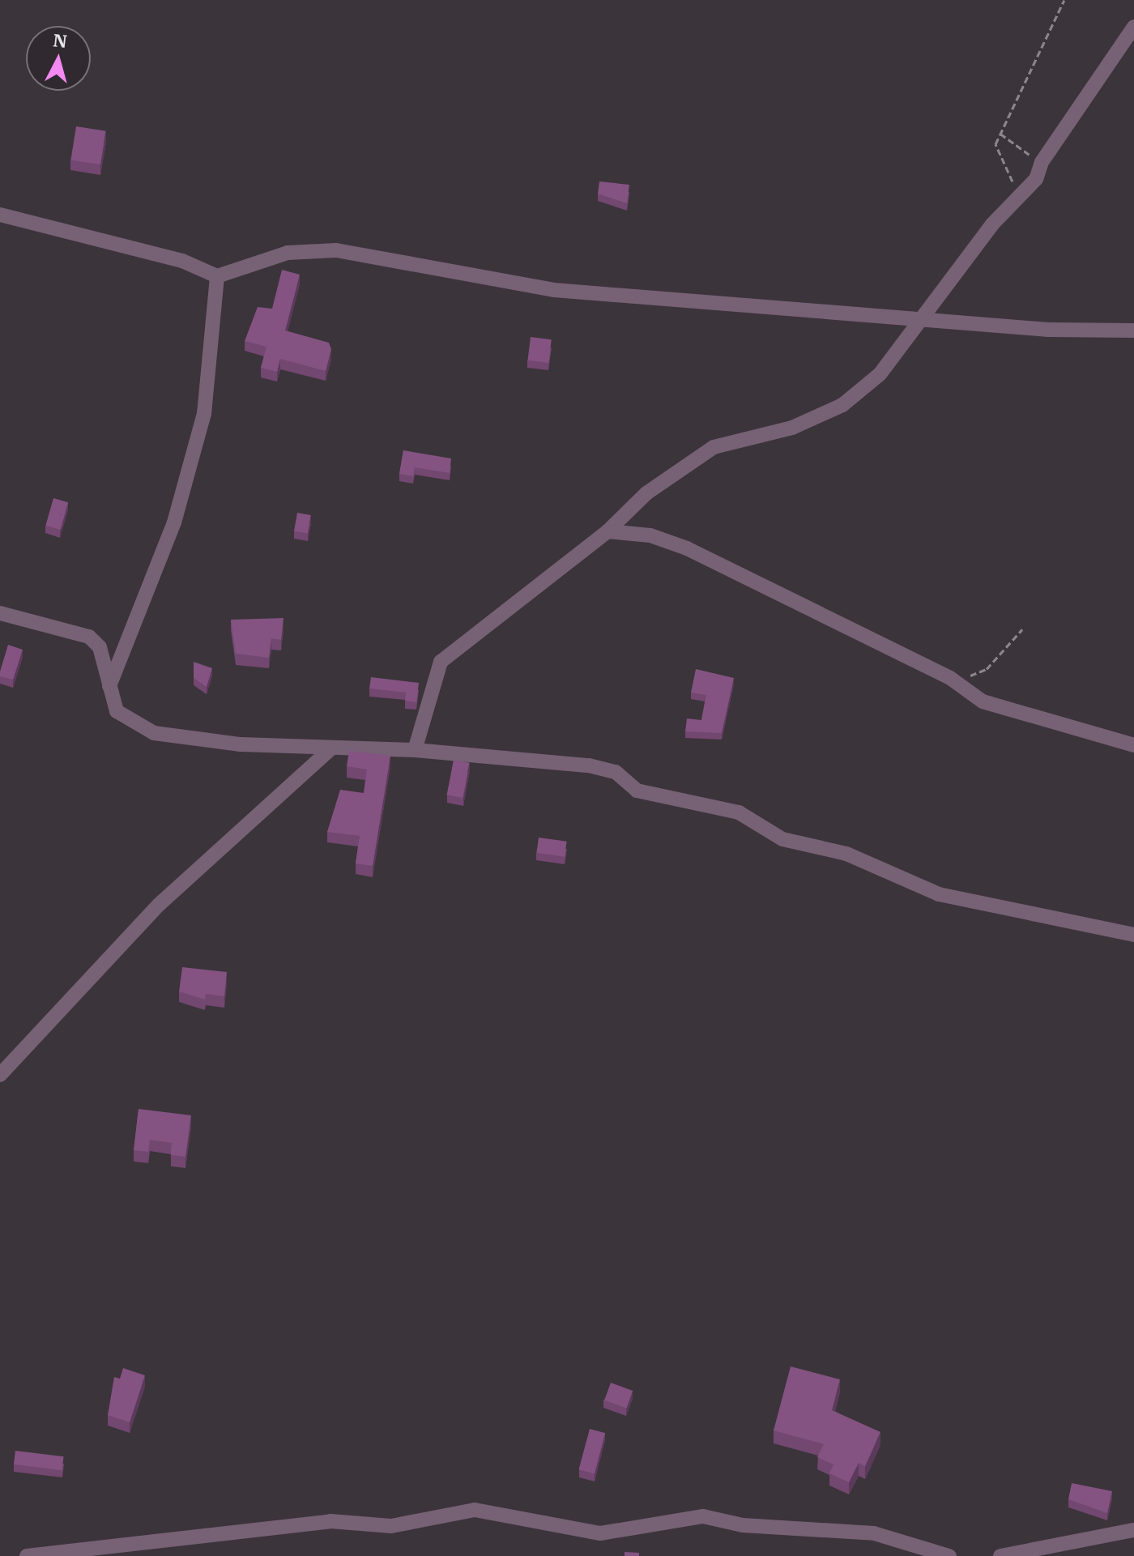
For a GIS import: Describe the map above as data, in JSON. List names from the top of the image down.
{
  "north": "top"
}
